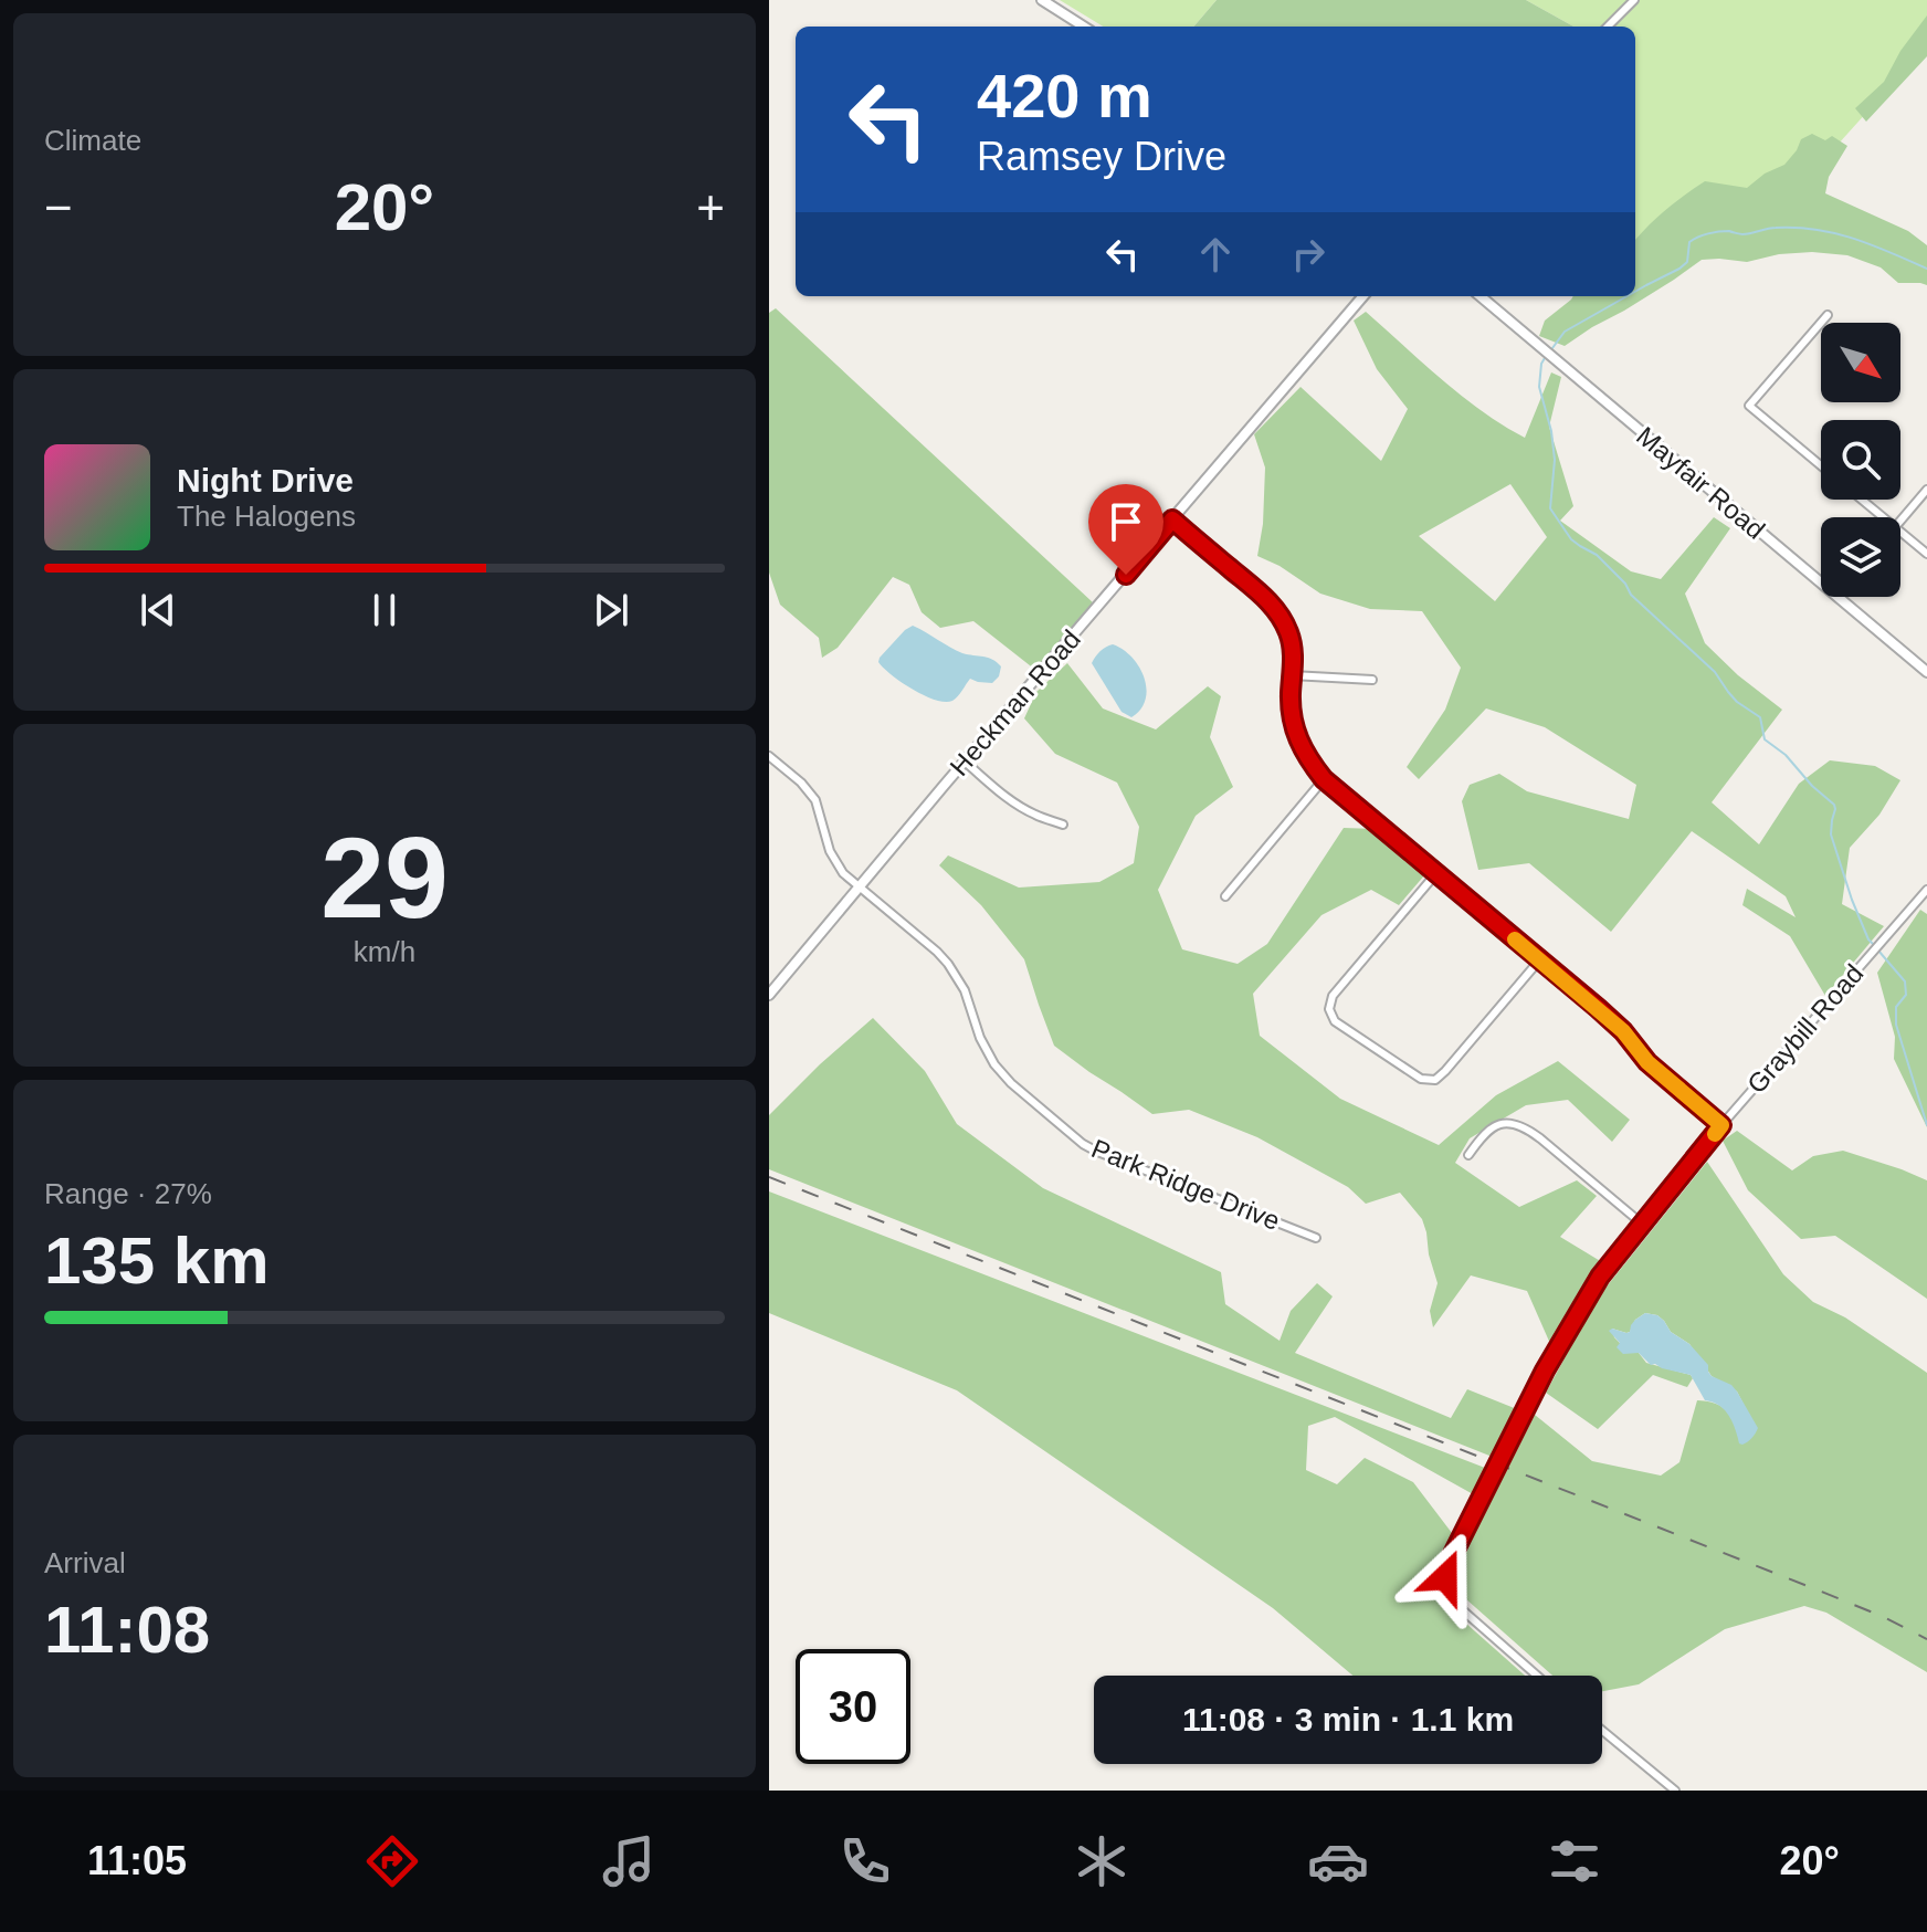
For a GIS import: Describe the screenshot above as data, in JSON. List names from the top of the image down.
{
  "streets": {
    "street": [
      "Mayfair Road",
      "Heckman Road",
      "Graybill Road",
      "Park Ridge Drive"
    ]
  },
  "crossings": [
    ["Heckman Road", "Park Ridge Drive"]
  ],
  "north": "bottom right",
  "page": {
    "tile": [
      "Climate",
      ["29", "km/h"],
      ["Range · 27%", "135 km"],
      ["Arrival", "11:08"]
    ],
    "turn": ["420 m", "Ramsey Drive"],
    "heat": ["−", "20°", "+"],
    "song": ["Night Drive", "The Halogens"],
    "limit": "30",
    "trip": "11:08 · 3 min · 1.1 km",
    "tabs": ["11:05", "20°"]
  }
}
